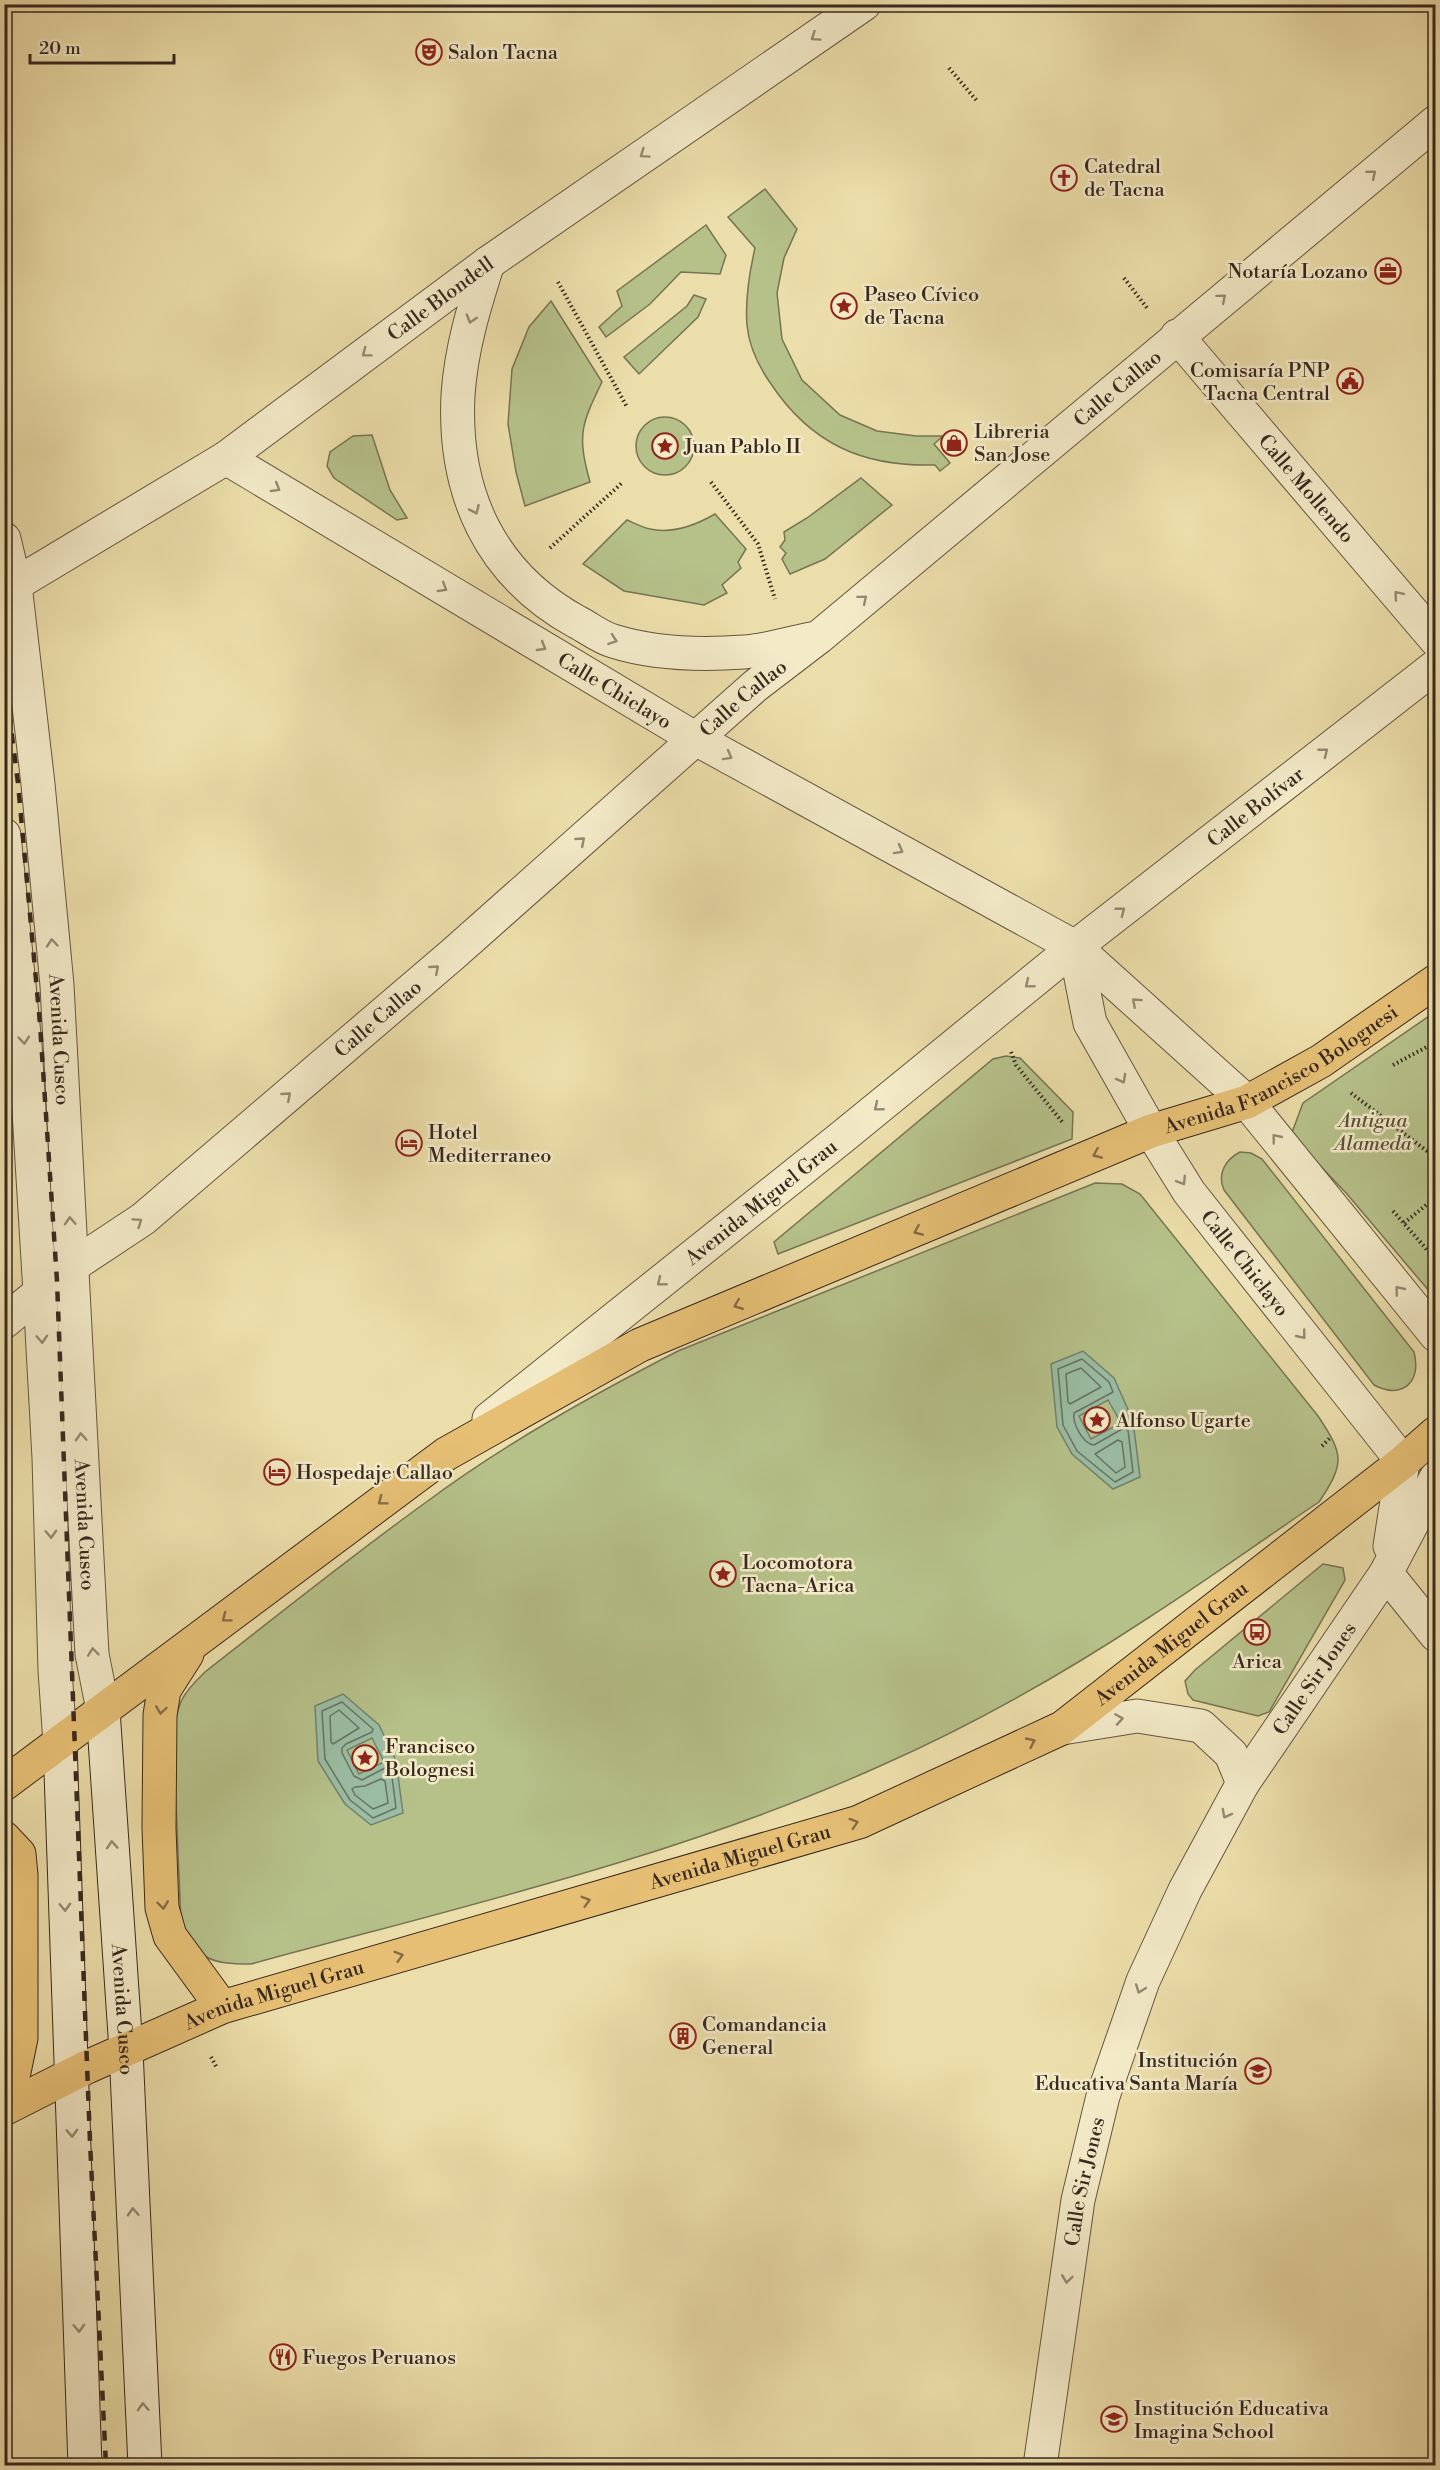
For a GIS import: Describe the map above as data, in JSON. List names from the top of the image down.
{
  "streets": {
    "main road": ["Avenida Francisco Bolognesi", "Avenida Miguel Grau"],
    "street": [
      "Calle Blondell",
      "Calle Callao",
      "Calle Mollendo",
      "Calle Chiclayo",
      "Calle Bolívar",
      "Avenida Cusco",
      "Calle Sir Jones"
    ]
  },
  "crossings": [
    ["Calle Blondell", "Calle Chiclayo"],
    ["Calle Blondell", "Avenida Cusco"],
    ["Calle Callao", "Calle Mollendo"],
    ["Calle Callao", "Calle Chiclayo"],
    ["Calle Callao", "Avenida Cusco"],
    ["Calle Chiclayo", "Calle Bolívar"],
    ["Calle Chiclayo", "Avenida Francisco Bolognesi"],
    ["Calle Chiclayo", "Avenida Miguel Grau"],
    ["Calle Bolívar", "Avenida Miguel Grau"],
    ["Avenida Cusco", "Avenida Miguel Grau"],
    ["Avenida Francisco Bolognesi", "Avenida Miguel Grau"]
  ],
  "one_way": [
    "Calle Blondell",
    "Calle Callao",
    "Calle Mollendo",
    "Calle Bolívar",
    "Calle Sir Jones"
  ],
  "parks": ["Antigua Alameda"],
  "places": {
    "theatre": ["Salon Tacna"],
    "church": ["Catedral de Tacna"],
    "office": ["Notaría Lozano"],
    "place": [
      "Paseo Cívico de Tacna",
      "Juan Pablo II",
      "Alfonso Ugarte",
      "Locomotora Tacna-Arica",
      "Francisco Bolognesi"
    ],
    "public building": ["Comisaría PNP Tacna Central"],
    "shop": ["Libreria San Jose"],
    "hotel": ["Hotel Mediterraneo", "Hospedaje Callao"],
    "bus stop": ["Arica"],
    "building": ["Comandancia General"],
    "school or university": ["Institución Educativa Santa María", "Institución Educativa Imagina School"],
    "restaurant": ["Fuegos Peruanos"]
  },
  "scale_bar": "20 m"
}
